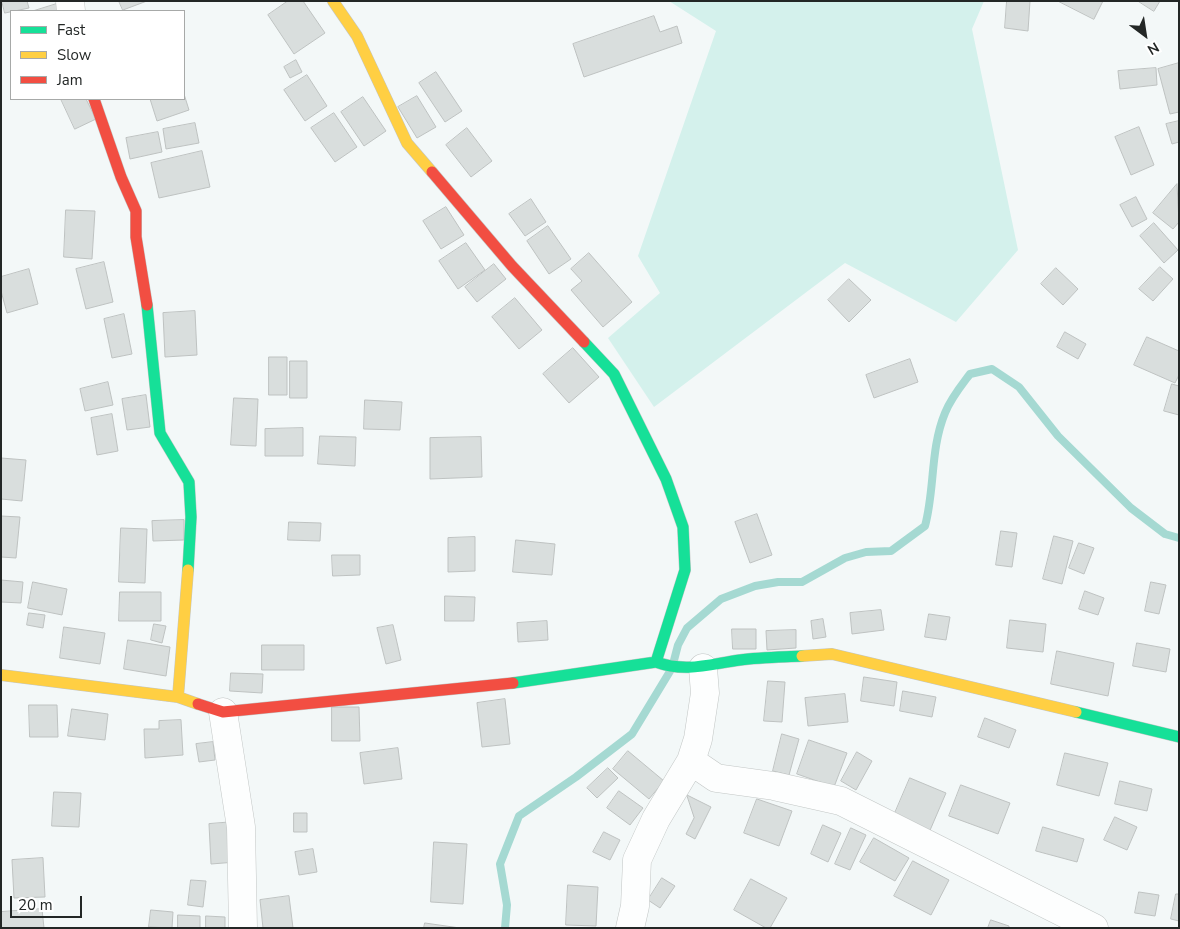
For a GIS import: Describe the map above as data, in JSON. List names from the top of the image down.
{
  "legend": ["Fast", "Slow", "Jam"],
  "scale_bar": "20 m",
  "north": "bottom right"
}
